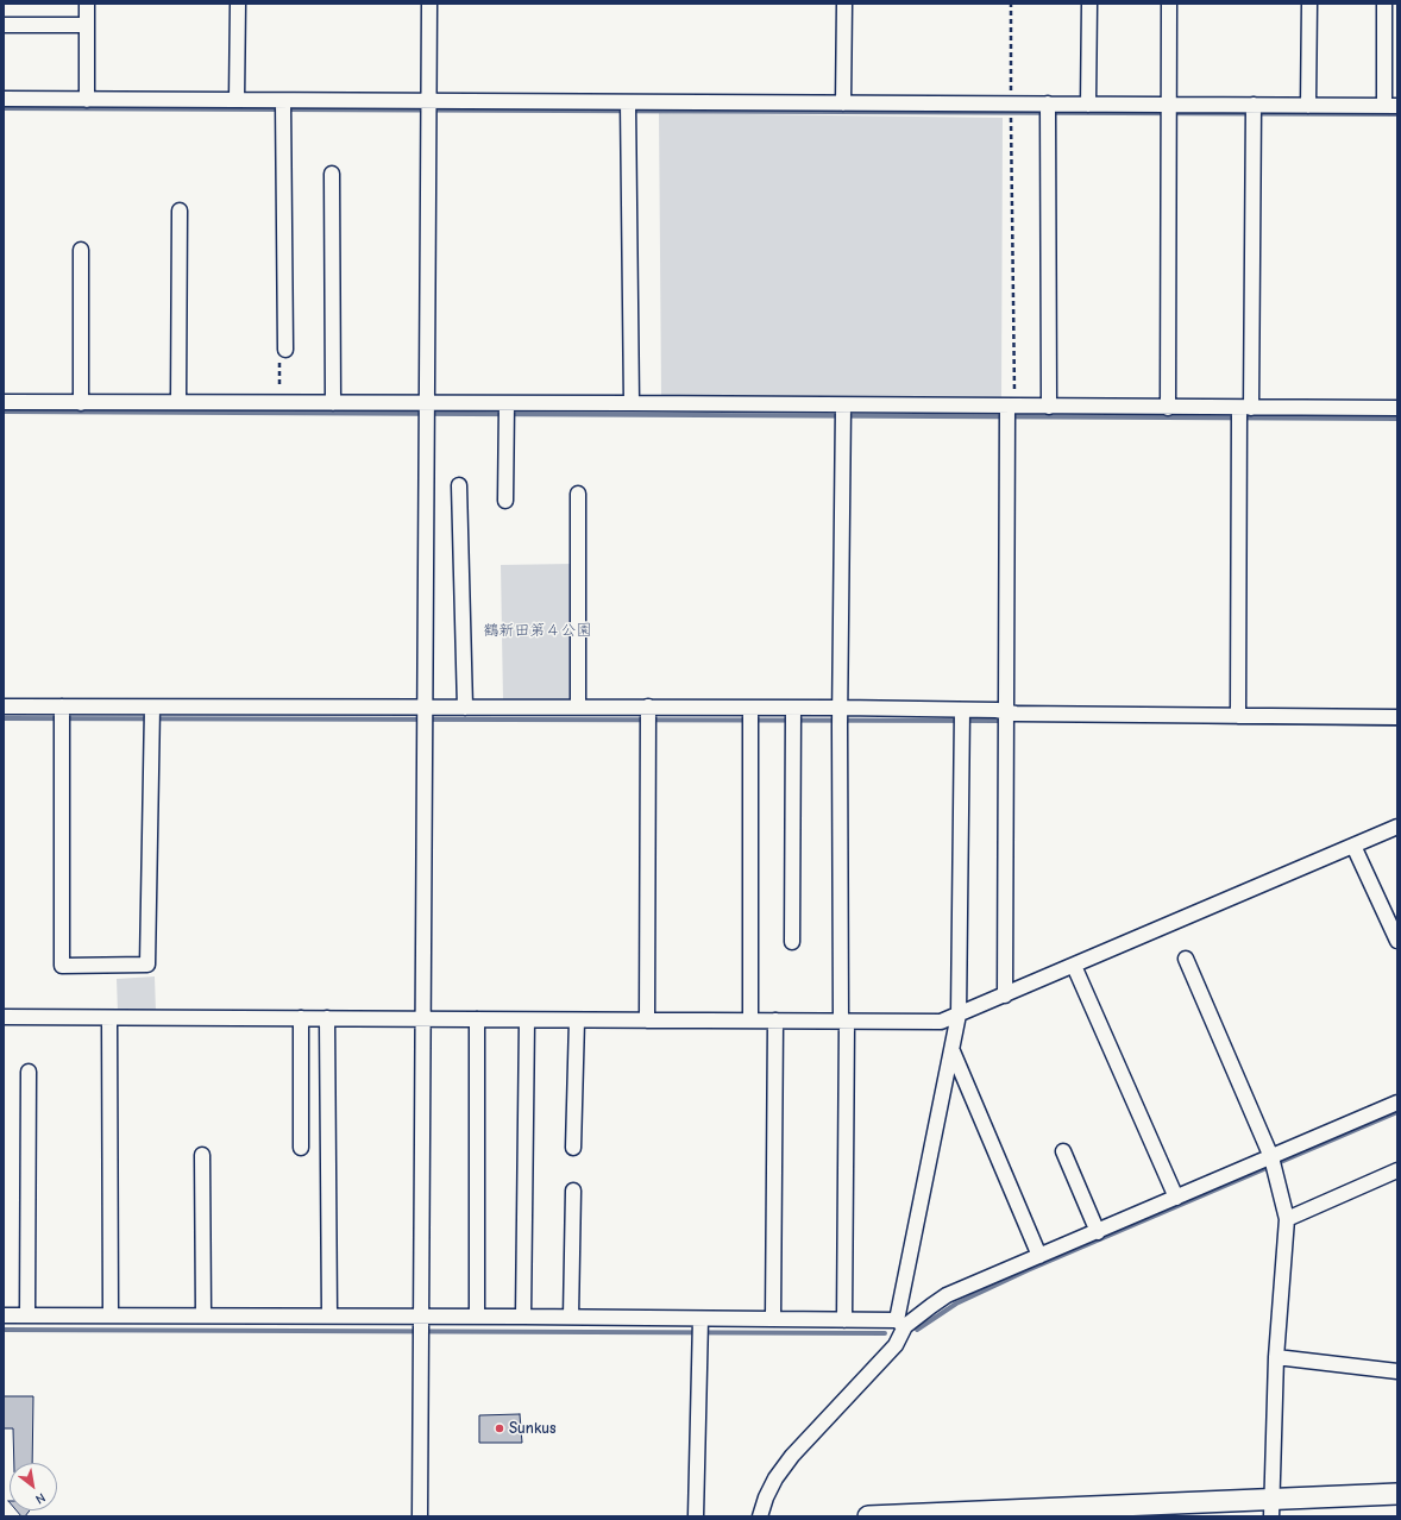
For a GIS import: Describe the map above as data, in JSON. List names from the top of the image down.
{
  "parks": ["鶴新田第４公園"],
  "places": ["Sunkus"],
  "north": "bottom right"
}
